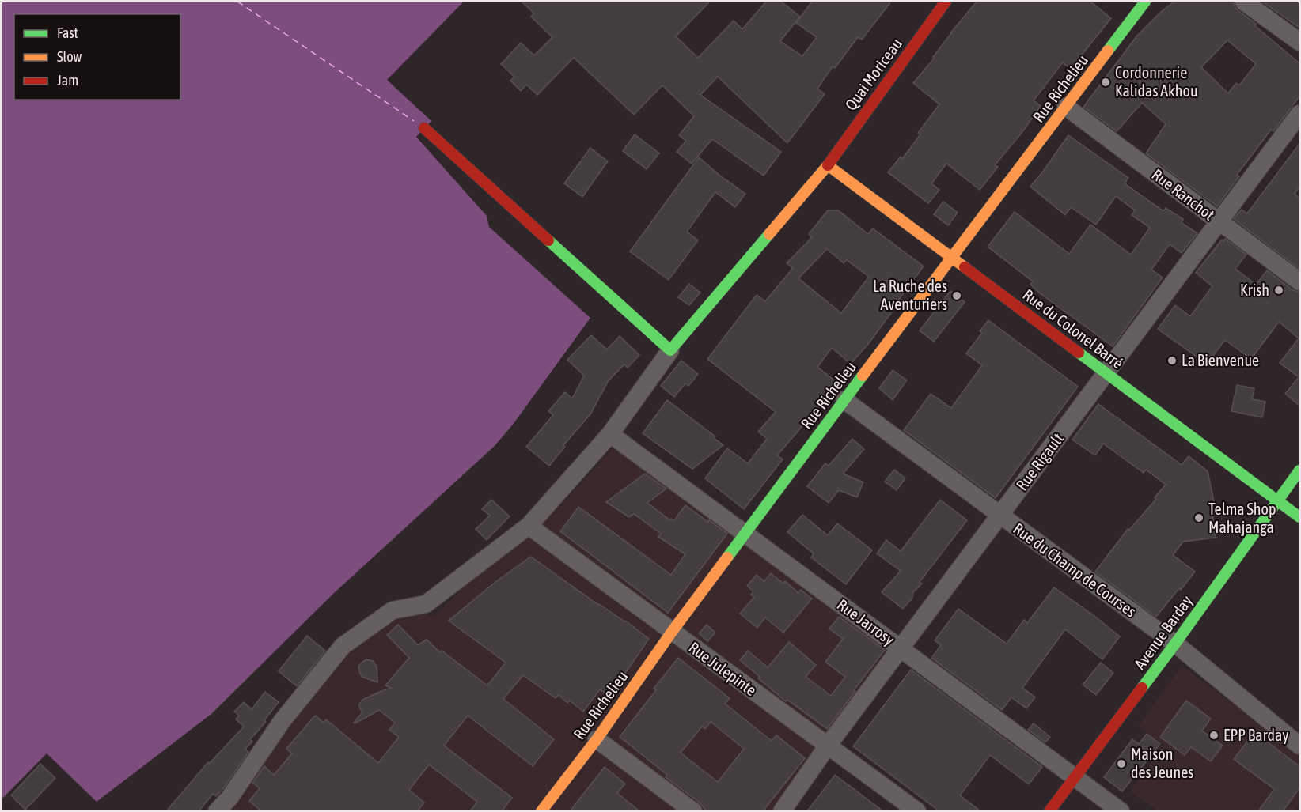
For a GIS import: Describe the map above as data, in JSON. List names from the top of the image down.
{
  "streets": {
    "main road": [
      "Quai Moriceau",
      "Rue Richelieu",
      "Rue du Colonel Barré",
      "Avenue Barday"
    ],
    "street": [
      "Rue Ranchot",
      "Rue Rigault",
      "Rue du Champ de Courses",
      "Rue Jarrosy",
      "Rue Julepinte"
    ]
  },
  "crossings": [
    ["Quai Moriceau", "Rue du Colonel Barré"],
    ["Rue Richelieu", "Rue Ranchot"],
    ["Rue Richelieu", "Rue du Colonel Barré"],
    ["Rue Richelieu", "Rue du Champ de Courses"],
    ["Rue Richelieu", "Rue Jarrosy"],
    ["Rue Richelieu", "Rue Julepinte"],
    ["Rue Ranchot", "Rue Rigault"],
    ["Rue du Colonel Barré", "Rue Rigault"],
    ["Rue du Colonel Barré", "Avenue Barday"],
    ["Rue Rigault", "Rue du Champ de Courses"],
    ["Rue Rigault", "Rue Jarrosy"],
    ["Rue Rigault", "Rue Julepinte"],
    ["Rue du Champ de Courses", "Avenue Barday"],
    ["Rue Jarrosy", "Avenue Barday"]
  ],
  "places": [
    "Cordonnerie Kalidas Akhou",
    "Krish",
    "La Ruche des Aventuriers",
    "La Bienvenue",
    "Telma Shop Mahajanga",
    "EPP Barday",
    "Maison des Jeunes"
  ],
  "legend": ["Fast", "Slow", "Jam"]
}
